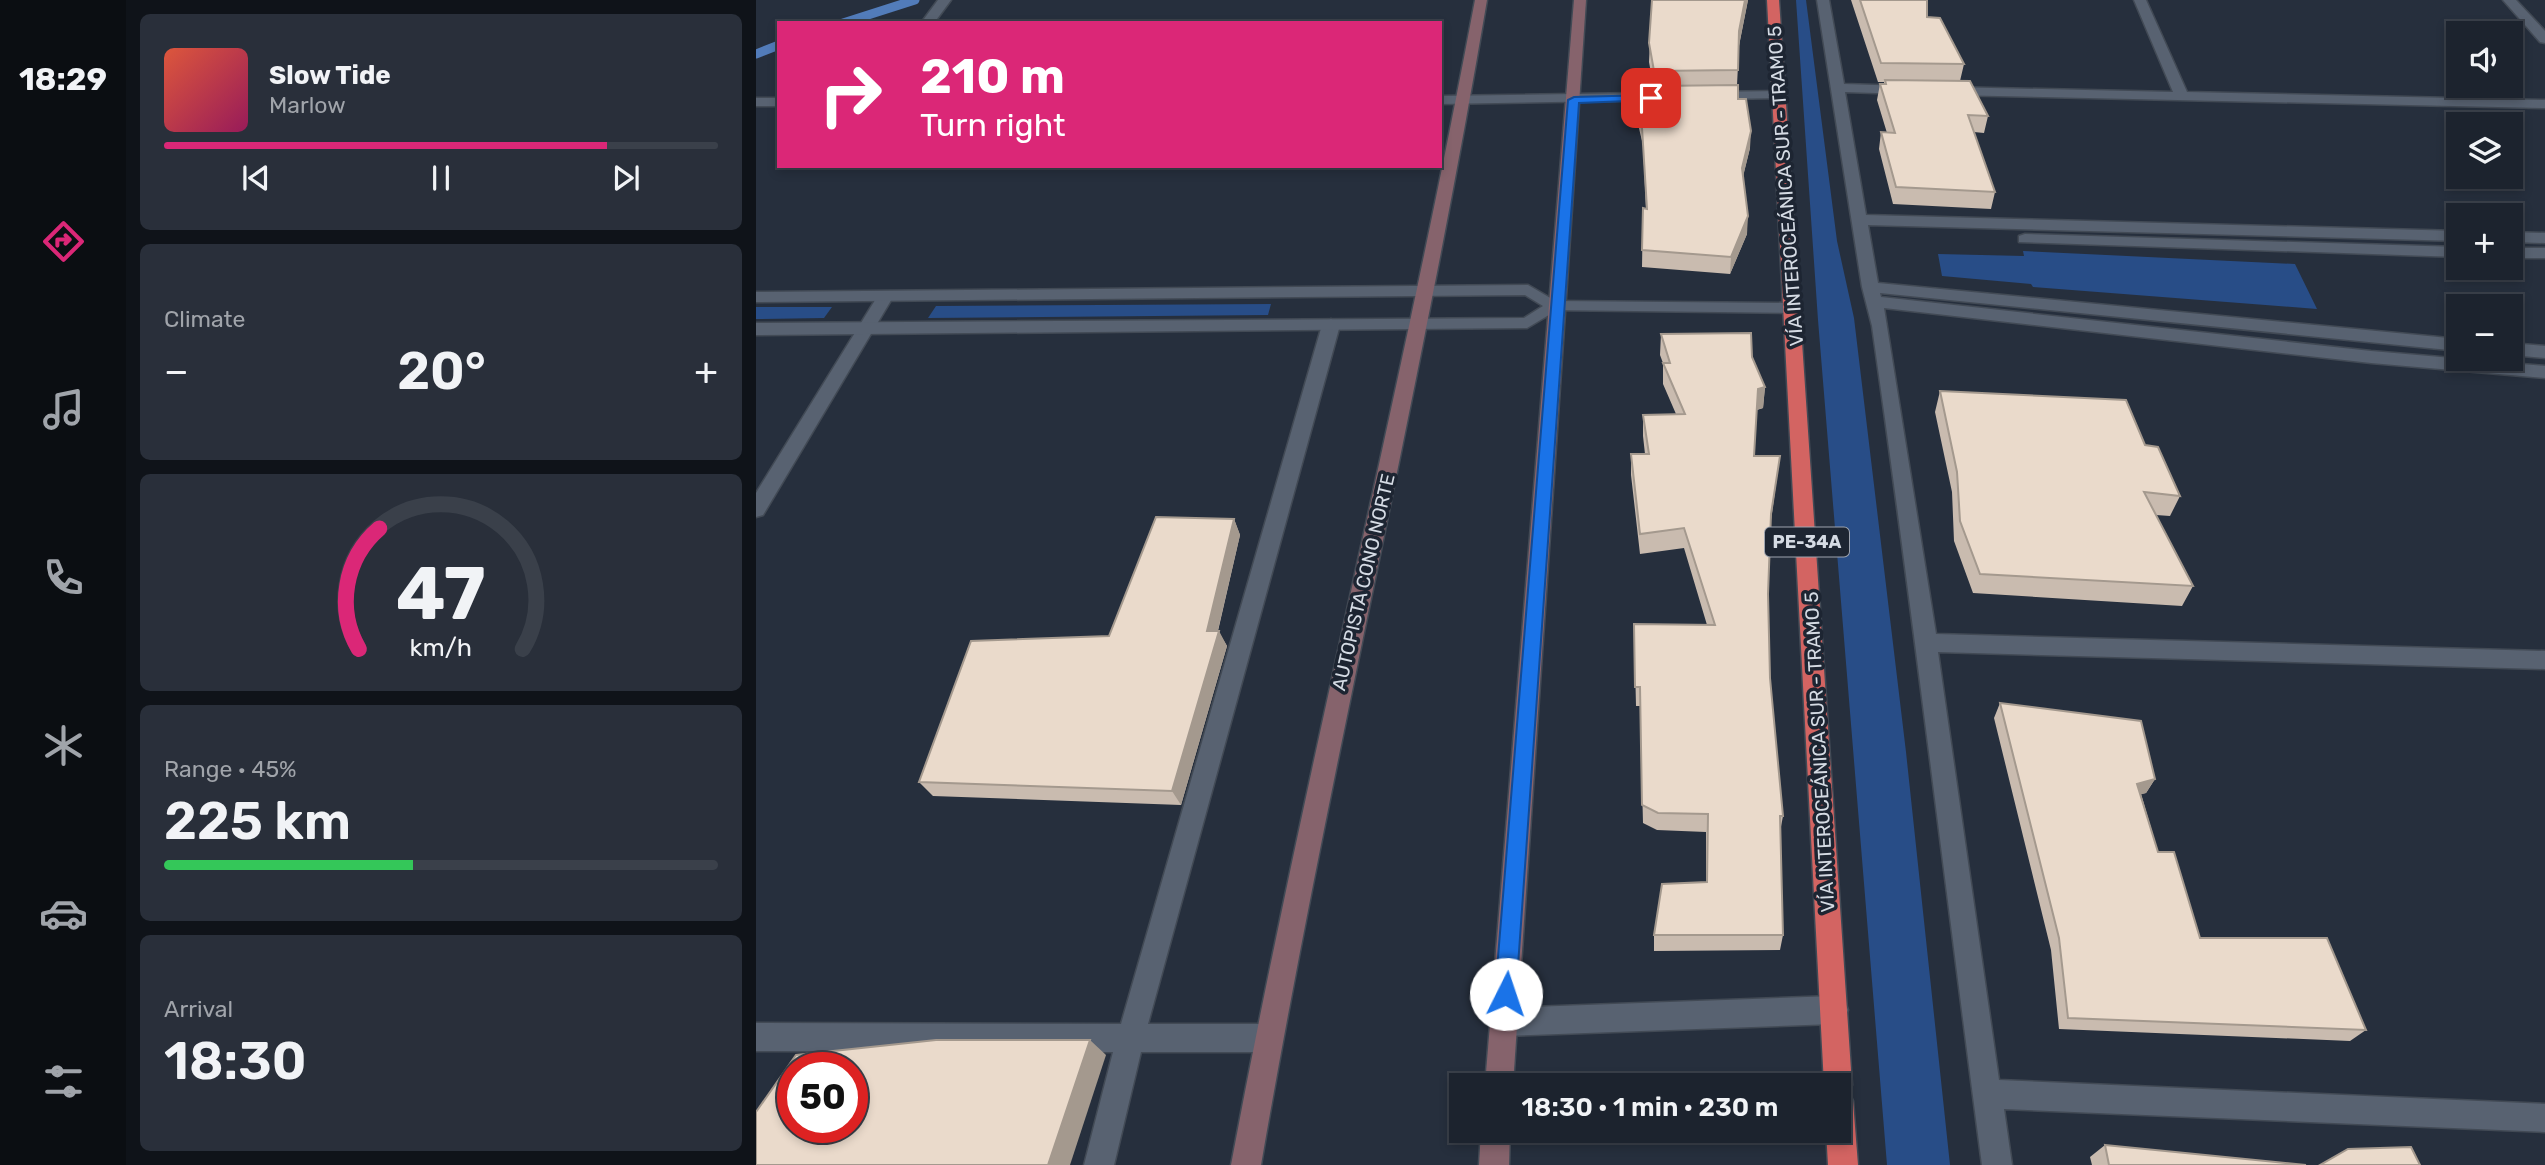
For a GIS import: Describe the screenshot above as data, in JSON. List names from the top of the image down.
{
  "streets": {
    "highway": ["VÍA INTEROCEÁNICA SUR - TRAMO 5", "PE-34A"],
    "main road": ["AUTOPISTA CONO NORTE"]
  },
  "page": {
    "tabs": "18:29",
    "map_buttons": ["+", "−"],
    "turn": ["210 m", "Turn right"],
    "song": ["Slow Tide", "Marlow"],
    "tile": [
      "Climate",
      ["Range · 45%", "225 km"],
      ["Arrival", "18:30"]
    ],
    "heat": ["−", "20°", "+"],
    "limit": "50",
    "trip": "18:30 · 1 min · 230 m",
    "gauge": ["47", "km/h"]
  }
}
